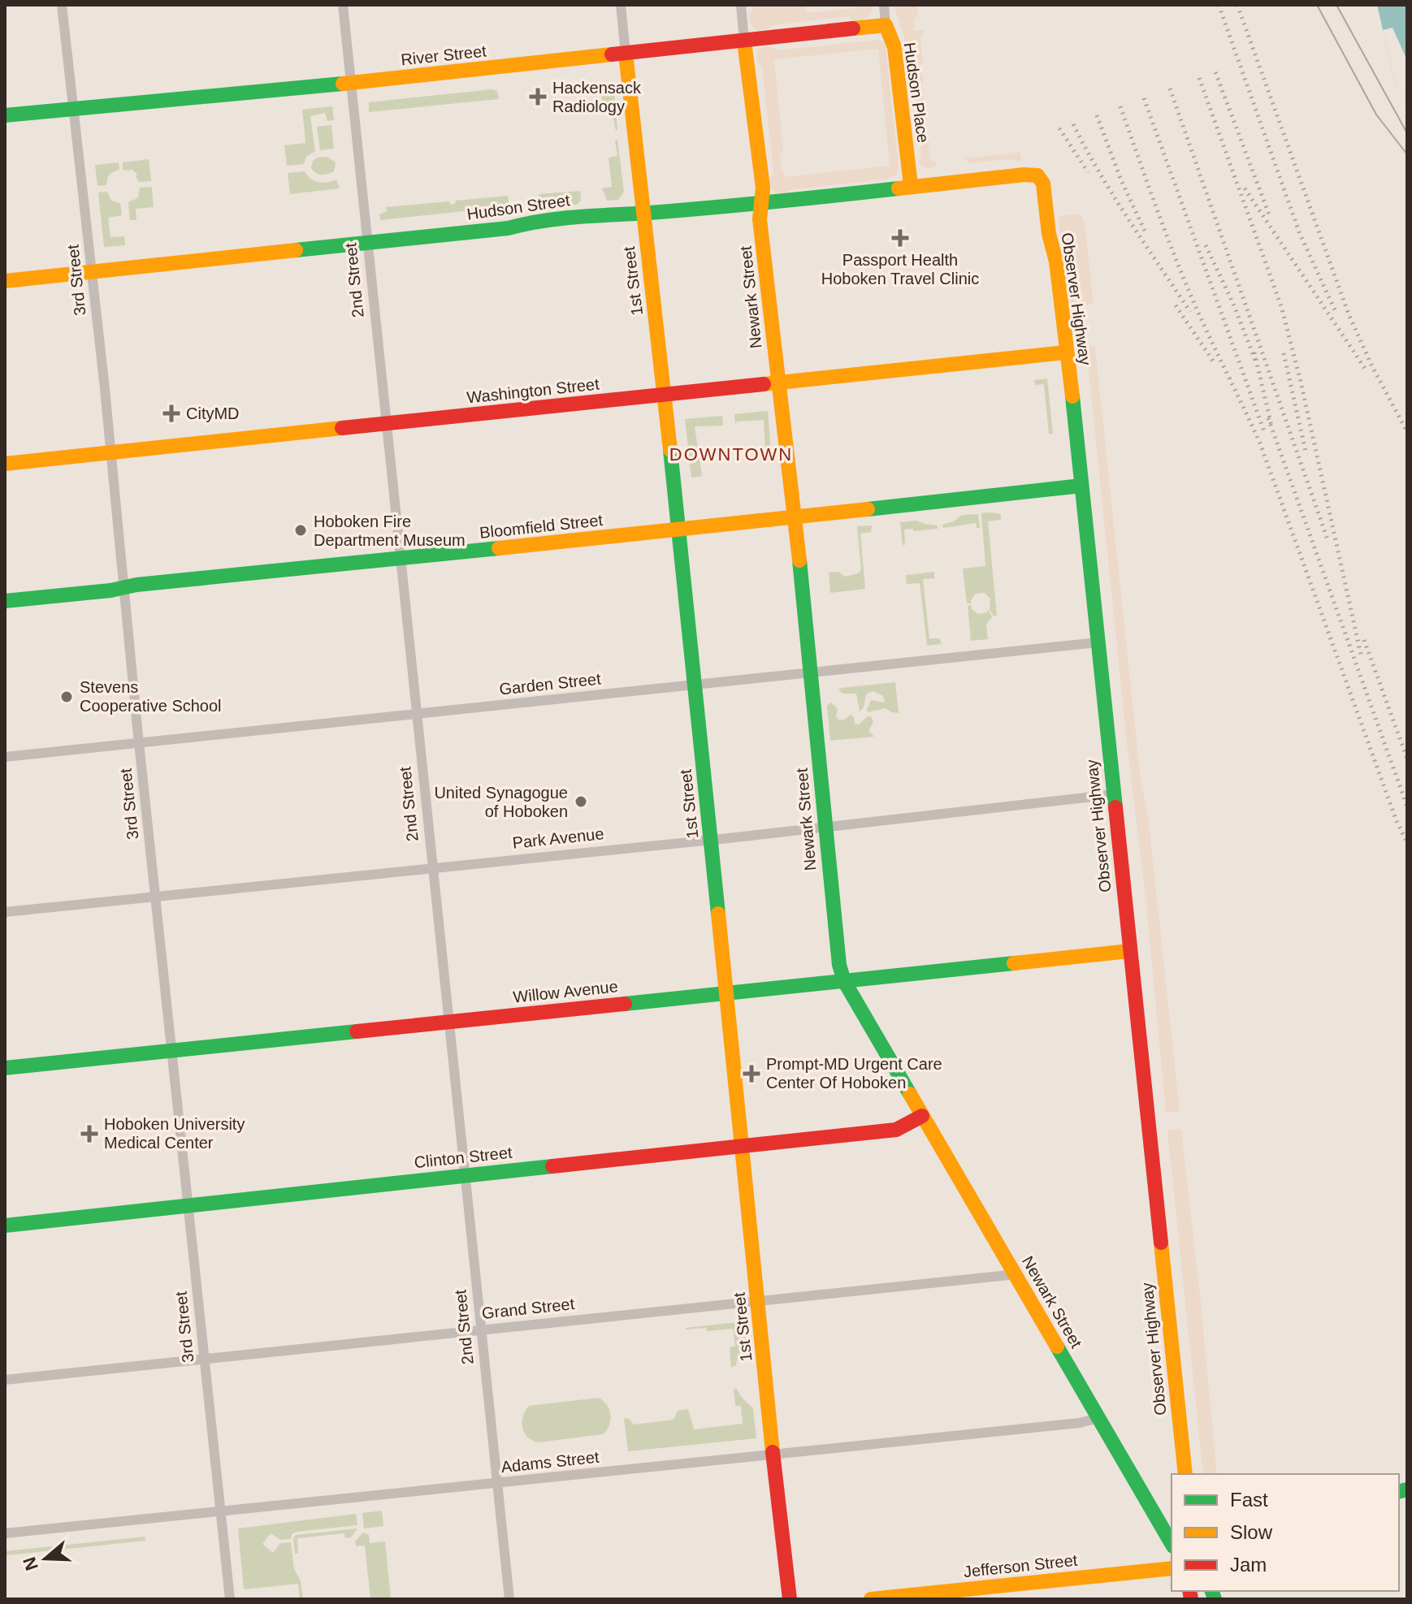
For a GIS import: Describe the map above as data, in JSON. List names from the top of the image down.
{
  "streets": {
    "street": [
      "River Street",
      "Hudson Place",
      "Hudson Street",
      "3rd Street",
      "2nd Street",
      "1st Street",
      "Newark Street",
      "Observer Highway",
      "Washington Street",
      "Bloomfield Street",
      "Garden Street",
      "Park Avenue",
      "Willow Avenue",
      "Clinton Street",
      "Grand Street",
      "Adams Street",
      "Jefferson Street"
    ]
  },
  "crossings": [
    ["River Street", "Hudson Place"],
    ["River Street", "3rd Street"],
    ["River Street", "2nd Street"],
    ["River Street", "1st Street"],
    ["River Street", "Newark Street"],
    ["Hudson Place", "Hudson Street"],
    ["Hudson Street", "3rd Street"],
    ["Hudson Street", "2nd Street"],
    ["Hudson Street", "1st Street"],
    ["Hudson Street", "Newark Street"],
    ["Hudson Street", "Observer Highway"],
    ["3rd Street", "Washington Street"],
    ["3rd Street", "Bloomfield Street"],
    ["3rd Street", "Garden Street"],
    ["3rd Street", "Park Avenue"],
    ["3rd Street", "Willow Avenue"],
    ["3rd Street", "Clinton Street"],
    ["3rd Street", "Grand Street"],
    ["3rd Street", "Adams Street"],
    ["2nd Street", "Washington Street"],
    ["2nd Street", "Bloomfield Street"],
    ["2nd Street", "Garden Street"],
    ["2nd Street", "Park Avenue"],
    ["2nd Street", "Willow Avenue"],
    ["2nd Street", "Clinton Street"],
    ["2nd Street", "Grand Street"],
    ["2nd Street", "Adams Street"],
    ["1st Street", "Washington Street"],
    ["1st Street", "Bloomfield Street"],
    ["1st Street", "Garden Street"],
    ["1st Street", "Park Avenue"],
    ["1st Street", "Willow Avenue"],
    ["1st Street", "Clinton Street"],
    ["1st Street", "Grand Street"],
    ["1st Street", "Adams Street"],
    ["Newark Street", "Washington Street"],
    ["Newark Street", "Bloomfield Street"],
    ["Newark Street", "Garden Street"],
    ["Newark Street", "Park Avenue"],
    ["Newark Street", "Willow Avenue"],
    ["Newark Street", "Clinton Street"],
    ["Newark Street", "Grand Street"],
    ["Newark Street", "Adams Street"],
    ["Observer Highway", "Washington Street"],
    ["Observer Highway", "Bloomfield Street"],
    ["Observer Highway", "Garden Street"],
    ["Observer Highway", "Park Avenue"],
    ["Observer Highway", "Willow Avenue"]
  ],
  "districts": ["DOWNTOWN"],
  "places": {
    "health": [
      "Hackensack Radiology",
      "Passport Health Hoboken Travel Clinic",
      "CityMD",
      "Prompt-MD Urgent Care Center Of Hoboken",
      "Hoboken University Medical Center"
    ],
    "other": ["Hoboken Fire Department Museum", "Stevens Cooperative School", "United Synagogue of Hoboken"]
  },
  "legend": ["Fast", "Slow", "Jam"],
  "north": "left"
}
